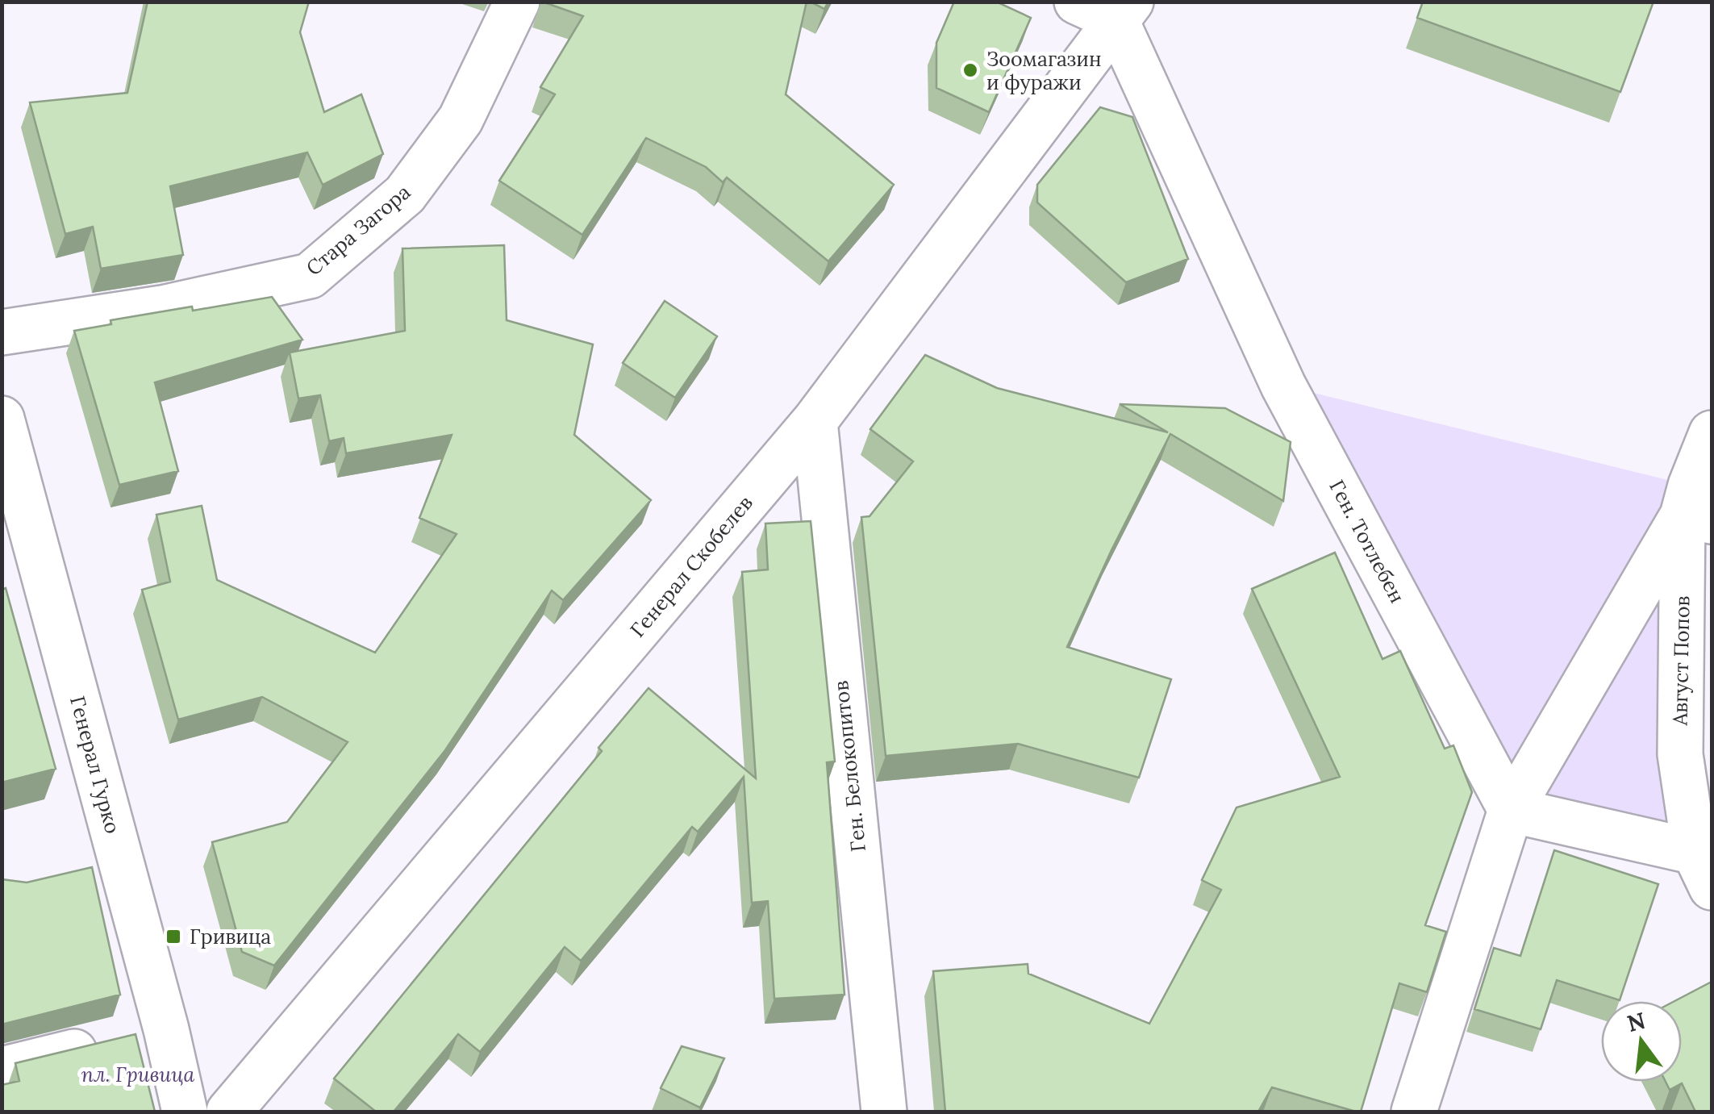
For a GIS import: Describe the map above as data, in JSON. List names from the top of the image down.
{
  "streets": {
    "street": [
      "Стара Загора",
      "Ген. Тотлебен",
      "Генерал Скобелев",
      "Август Попов",
      "Генерал Гурко",
      "Ген. Белокопитов"
    ]
  },
  "crossings": [
    ["Ген. Тотлебен", "Генерал Скобелев"],
    ["Генерал Скобелев", "Ген. Белокопитов"]
  ],
  "parks": ["пл. Гривица"],
  "places": {
    "other": ["Зоомагазин и фуражи"],
    "transit": ["Гривица"]
  },
  "north": "top"
}
